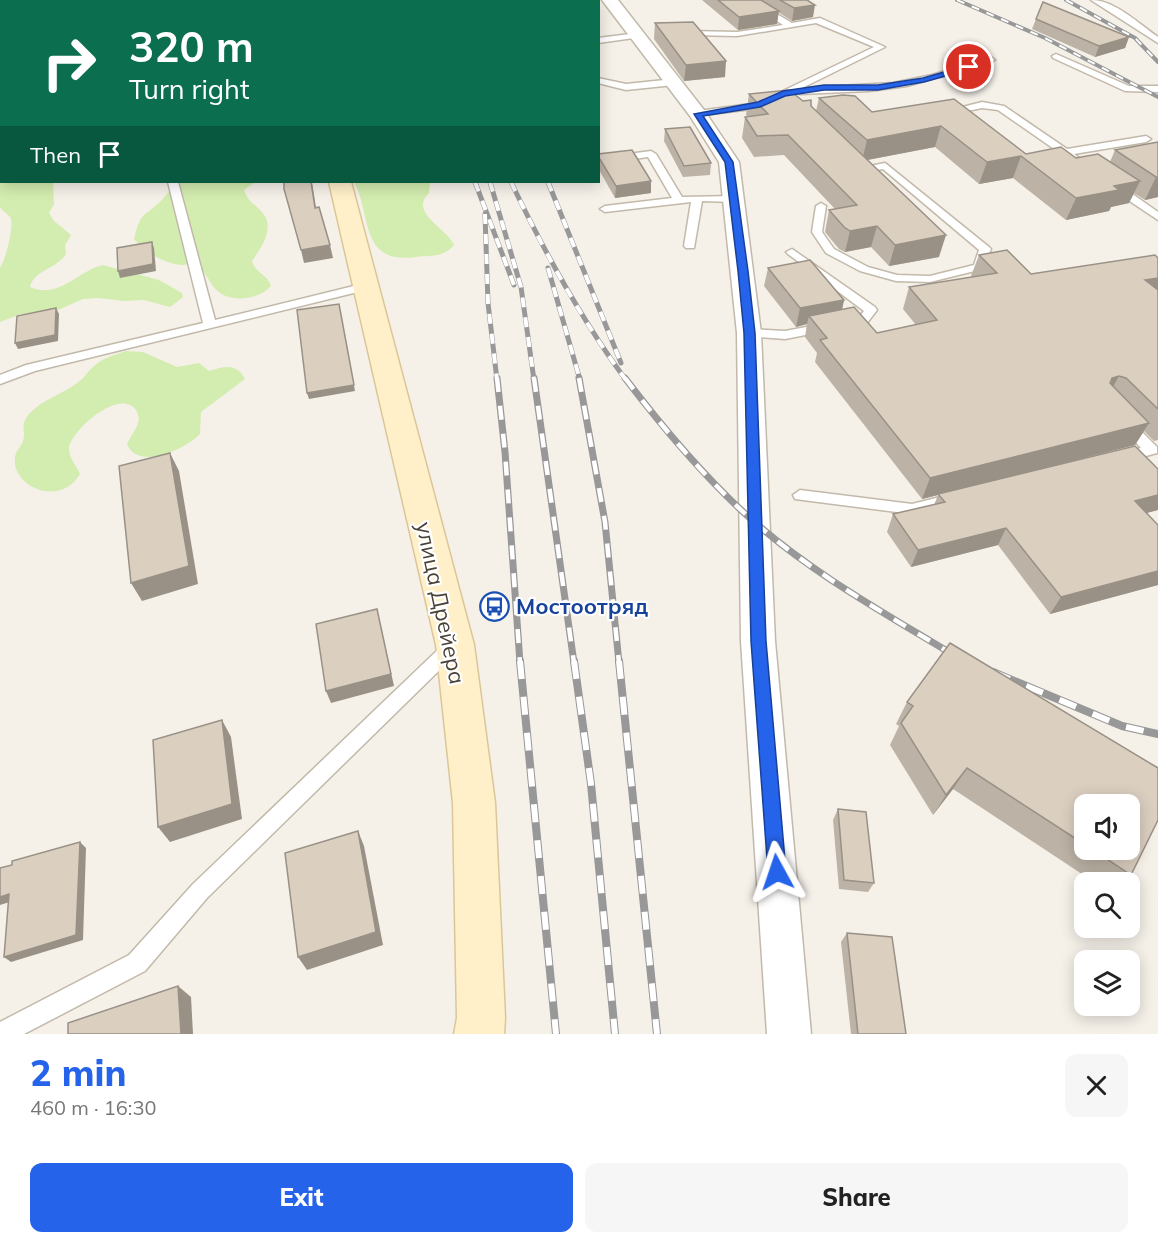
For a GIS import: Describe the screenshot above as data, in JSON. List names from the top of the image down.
{
  "streets": {
    "main road": ["улица Дрейера"]
  },
  "places": {
    "bus stop": ["Мостоотряд"]
  },
  "page": {
    "turn": ["320 m", "Turn right"],
    "then": "Then",
    "heading": ["2 min", "460 m · 16:30"],
    "buttons": ["Exit", "Share"]
  }
}
